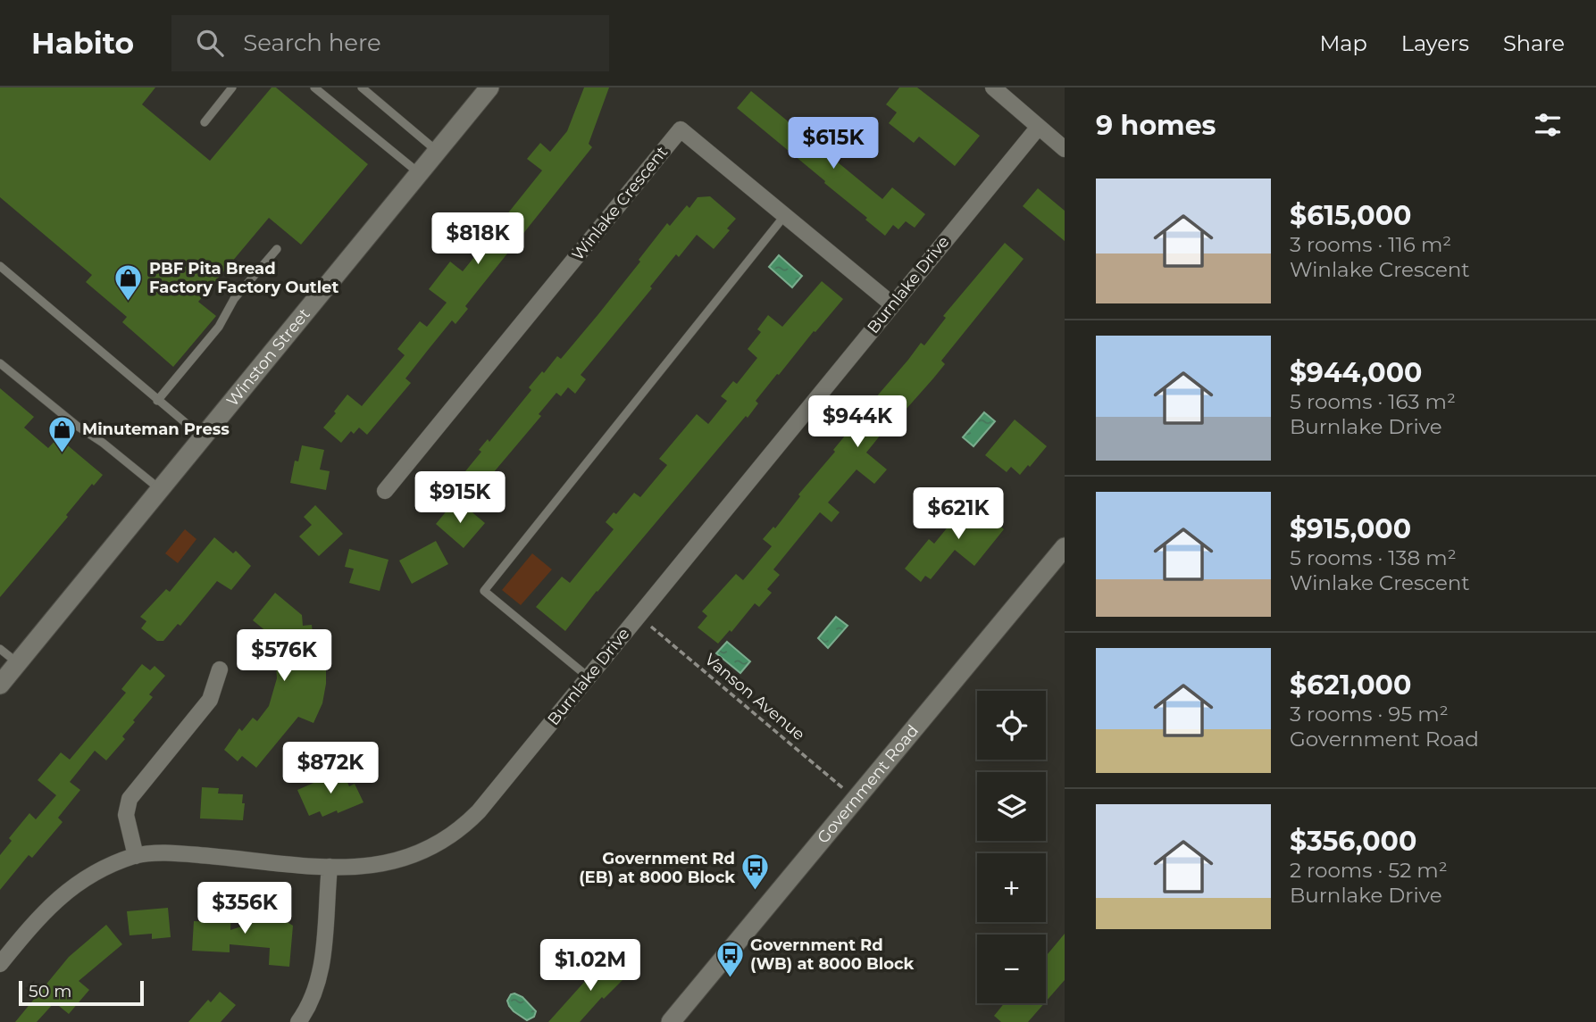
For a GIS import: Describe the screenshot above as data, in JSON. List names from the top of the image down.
{
  "streets": {
    "street": [
      "Winlake Crescent",
      "Burnlake Drive",
      "Winston Street",
      "Government Road"
    ],
    "path": ["Vanson Avenue"]
  },
  "crossings": [
    ["Winlake Crescent", "Burnlake Drive"],
    ["Burnlake Drive", "Vanson Avenue"],
    ["Vanson Avenue", "Government Road"]
  ],
  "places": {
    "shop": ["PBF Pita Bread Factory Factory Outlet", "Minuteman Press"],
    "bus stop": ["Government Rd (EB) at 8000 Block", "Government Rd (WB) at 8000 Block"]
  },
  "scale_bar": "50 m",
  "page": {
    "header": "Habito",
    "search": "Search here",
    "nav": ["Map", "Layers", "Share"],
    "heading": "9 homes",
    "price": [
      "$615K",
      "$818K",
      "$944K",
      "$915K",
      "$621K",
      "$576K",
      "$872K",
      "$356K",
      "$1.02M"
    ],
    "list": [
      {
        "name": "$615,000",
        "note": "3 rooms · 116 m² · Winlake Crescent"
      },
      {
        "name": "$944,000",
        "note": "5 rooms · 163 m² · Burnlake Drive"
      },
      {
        "name": "$915,000",
        "note": "5 rooms · 138 m² · Winlake Crescent"
      },
      {
        "name": "$621,000",
        "note": "3 rooms · 95 m² · Government Road"
      },
      {
        "name": "$356,000",
        "note": "2 rooms · 52 m² · Burnlake Drive"
      }
    ],
    "map_buttons": ["+", "−"],
    "scale": "50 m"
  }
}
